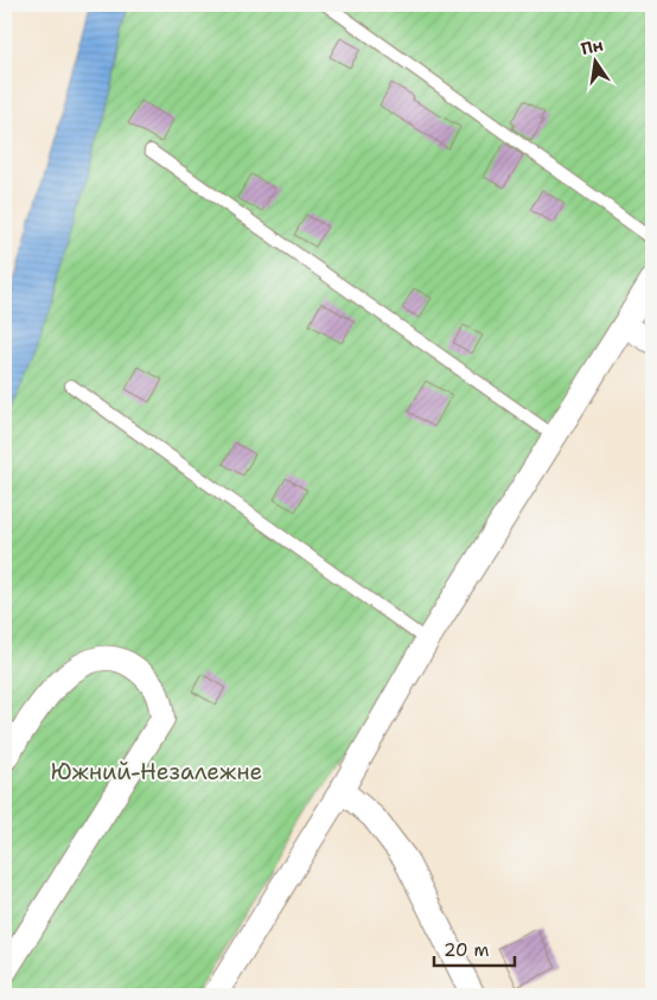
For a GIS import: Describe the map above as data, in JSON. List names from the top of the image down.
{
  "parks": ["Южний-Незалежне"],
  "scale_bar": "20 m",
  "north": "top"
}
